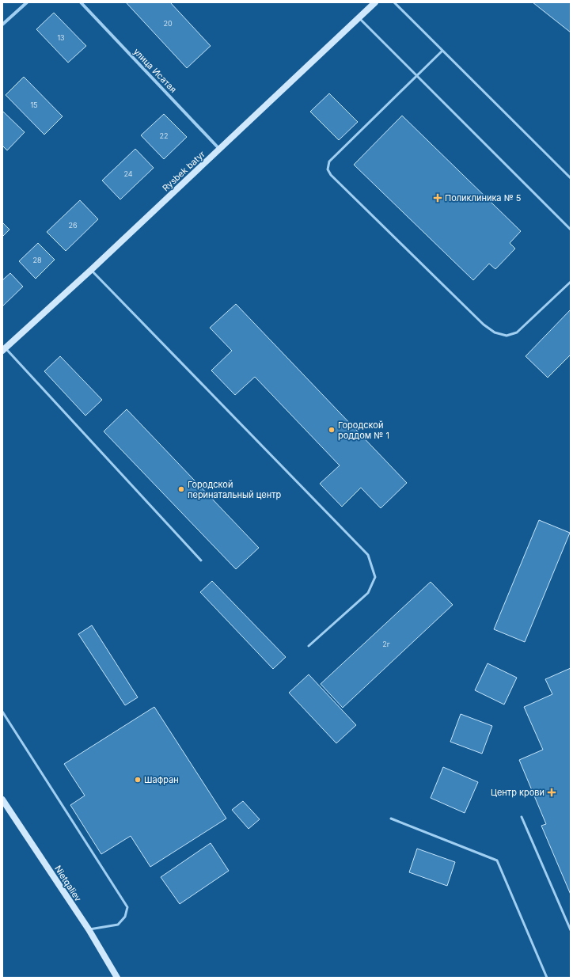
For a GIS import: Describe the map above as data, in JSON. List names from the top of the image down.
{
  "streets": {
    "street": ["улица Исатая", "Rysbek batyr", "Nietqaliev"]
  },
  "crossings": [
    ["улица Исатая", "Rysbek batyr"]
  ],
  "places": {
    "health": ["Поликлиника № 5", "Центр крови"],
    "other": ["Городской роддом № 1", "Городской перинатальный центр", "Шафран"]
  },
  "house_numbers": [
    "20",
    "13",
    "15",
    "22",
    "24",
    "26",
    "28",
    "2г"
  ]
}
